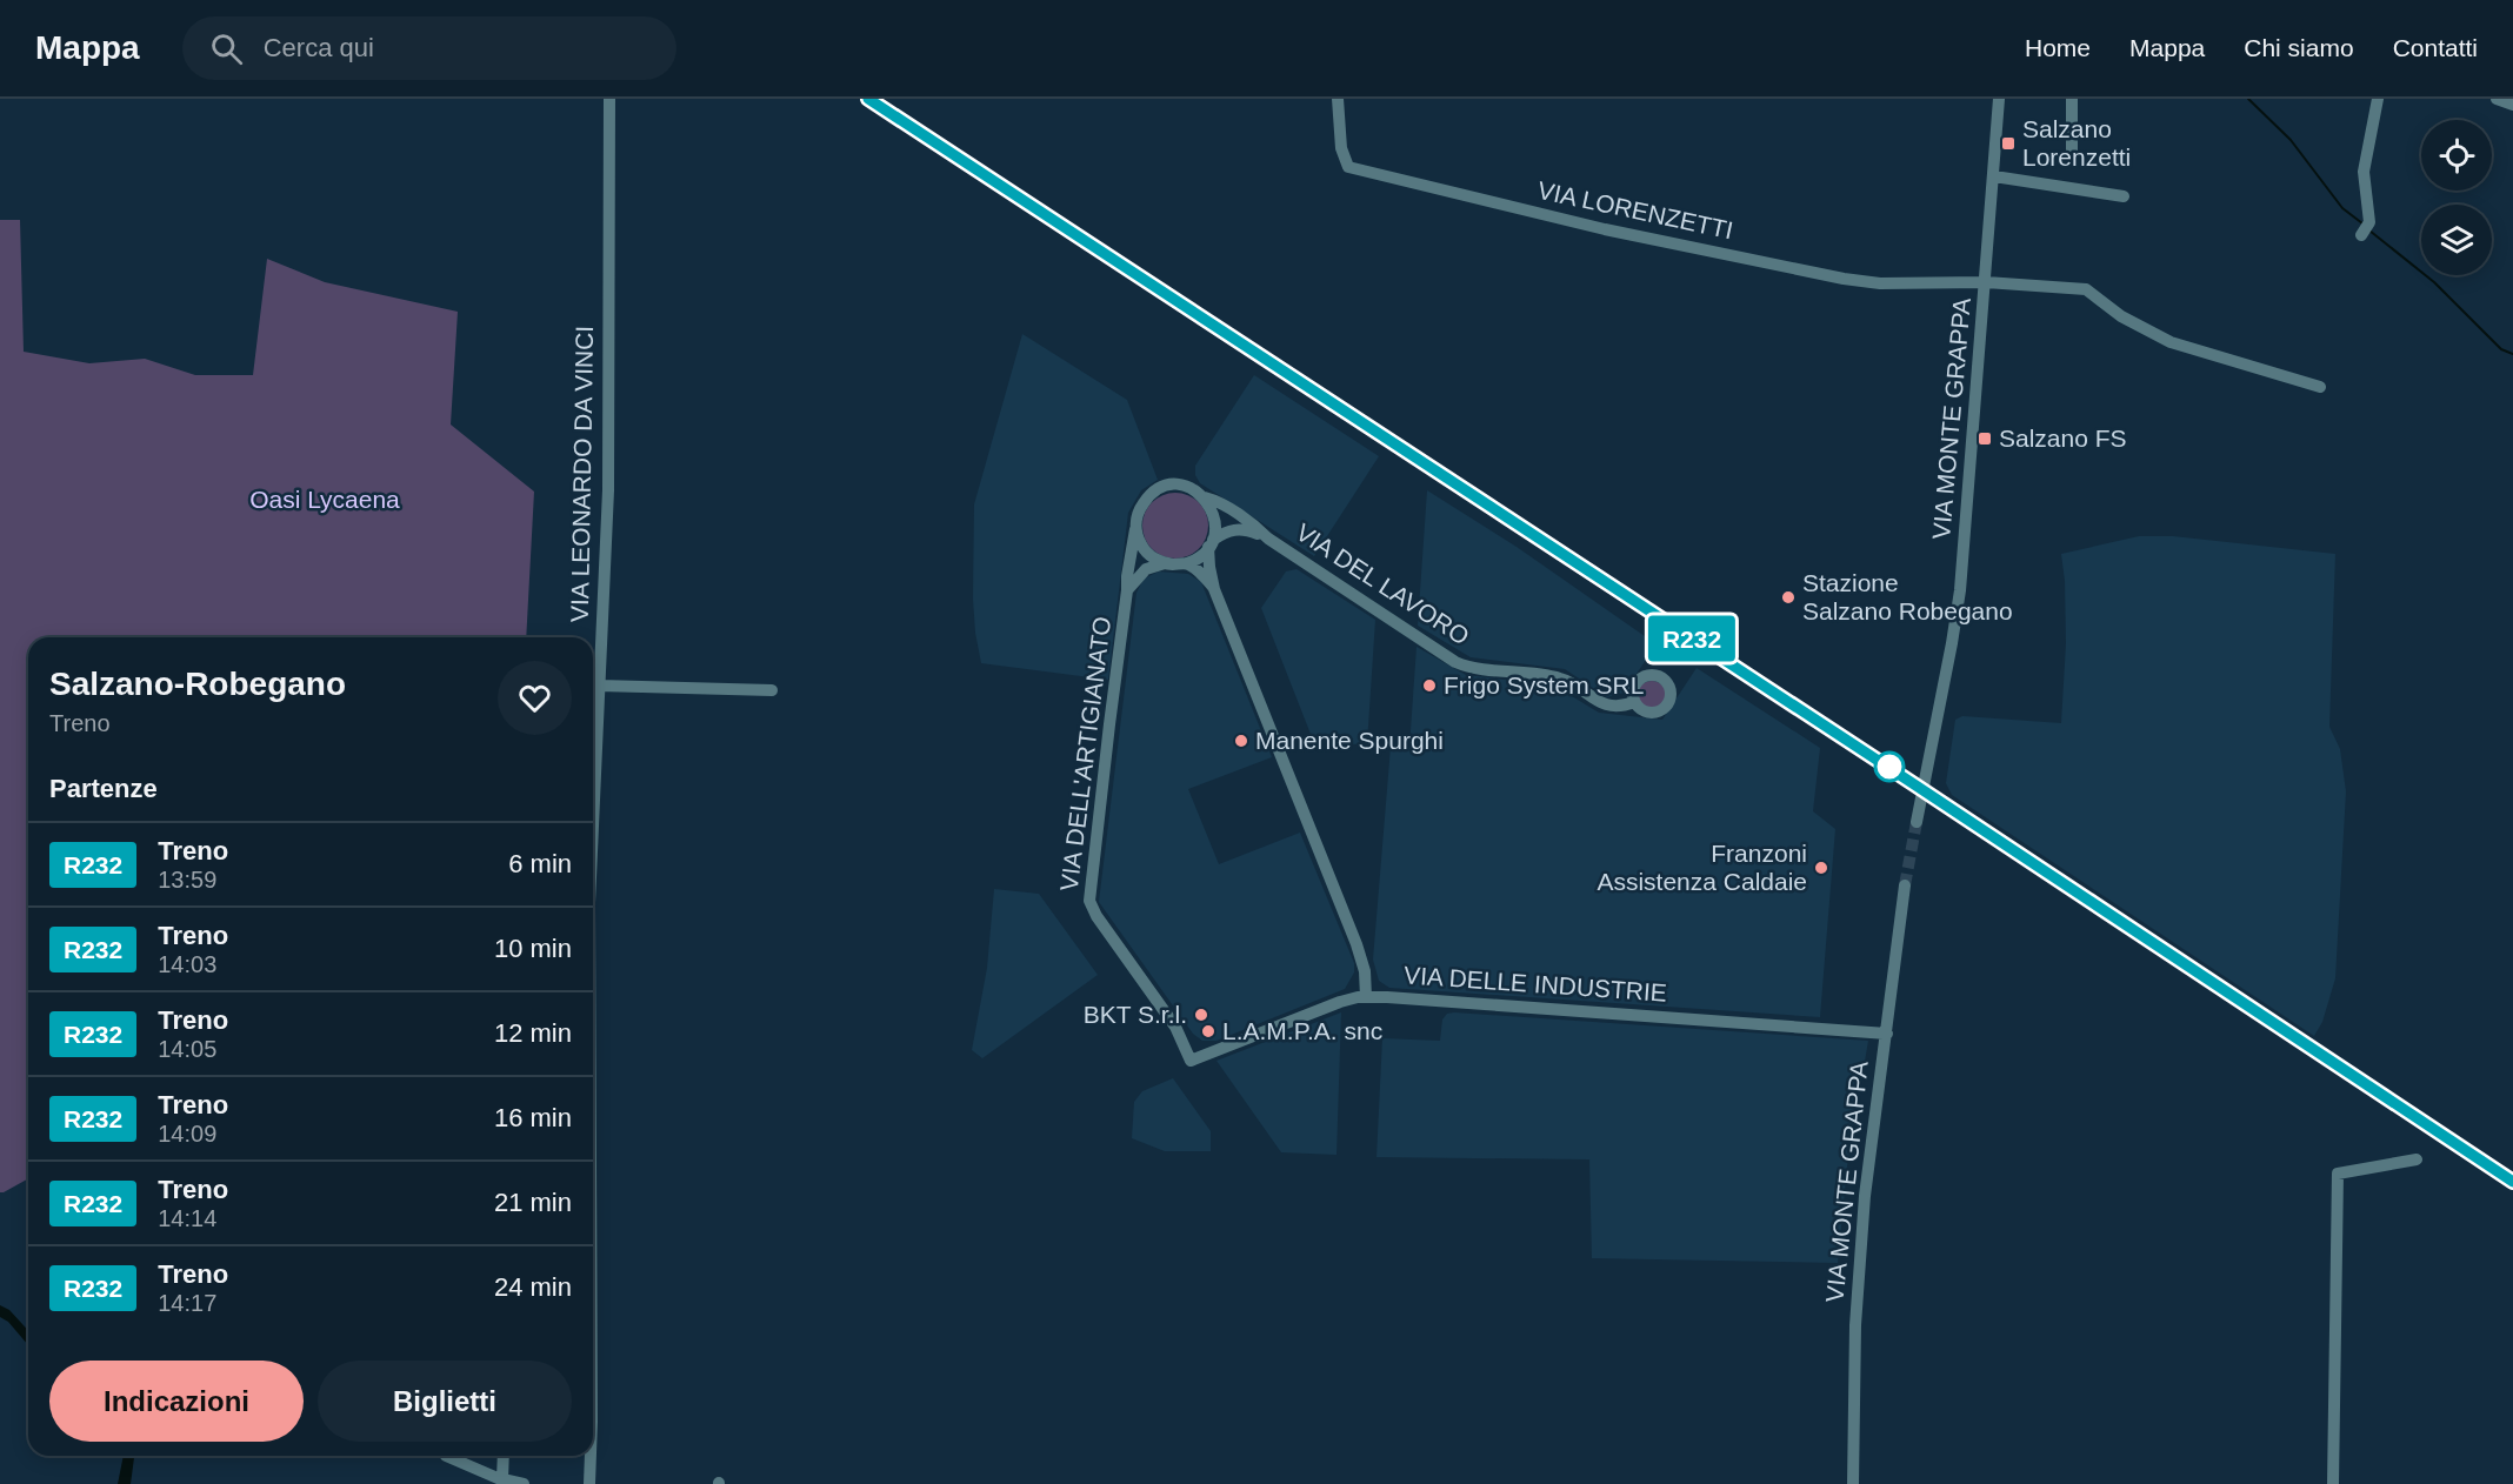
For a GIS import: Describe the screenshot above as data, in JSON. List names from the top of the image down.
{
  "streets": {
    "street": [
      "VIA LORENZETTI",
      "VIA MONTE GRAPPA",
      "VIA LEONARDO DA VINCI",
      "VIA DEL LAVORO",
      "VIA DELL'ARTIGIANATO",
      "VIA DELLE INDUSTRIE"
    ]
  },
  "crossings": [
    ["VIA LORENZETTI", "VIA MONTE GRAPPA"],
    ["VIA MONTE GRAPPA", "VIA DELLE INDUSTRIE"],
    ["VIA DEL LAVORO", "VIA DELL'ARTIGIANATO"],
    ["VIA DELL'ARTIGIANATO", "VIA DELLE INDUSTRIE"]
  ],
  "parks": ["Oasi Lycaena"],
  "places": {
    "transit": ["Salzano Lorenzetti", "Salzano FS"],
    "other": [
      "Stazione Salzano Robegano",
      "Frigo System SRL",
      "Manente Spurghi",
      "Franzoni Assistenza Caldaie",
      "BKT S.r.l.",
      "L.A.M.P.A. snc"
    ]
  },
  "page": {
    "header": "Mappa",
    "search": "Cerca qui",
    "nav": [
      "Home",
      "Mappa",
      "Chi siamo",
      "Contatti"
    ],
    "on_map": "R232",
    "heading": [
      ["Salzano-Robegano", "Treno"],
      "Partenze"
    ],
    "list": [
      {
        "mark": "R232",
        "name": "Treno",
        "note": "13:59",
        "value": "6 min"
      },
      {
        "mark": "R232",
        "name": "Treno",
        "note": "14:03",
        "value": "10 min"
      },
      {
        "mark": "R232",
        "name": "Treno",
        "note": "14:05",
        "value": "12 min"
      },
      {
        "mark": "R232",
        "name": "Treno",
        "note": "14:09",
        "value": "16 min"
      },
      {
        "mark": "R232",
        "name": "Treno",
        "note": "14:14",
        "value": "21 min"
      },
      {
        "mark": "R232",
        "name": "Treno",
        "note": "14:17",
        "value": "24 min"
      }
    ],
    "buttons": ["Indicazioni", "Biglietti"]
  }
}
